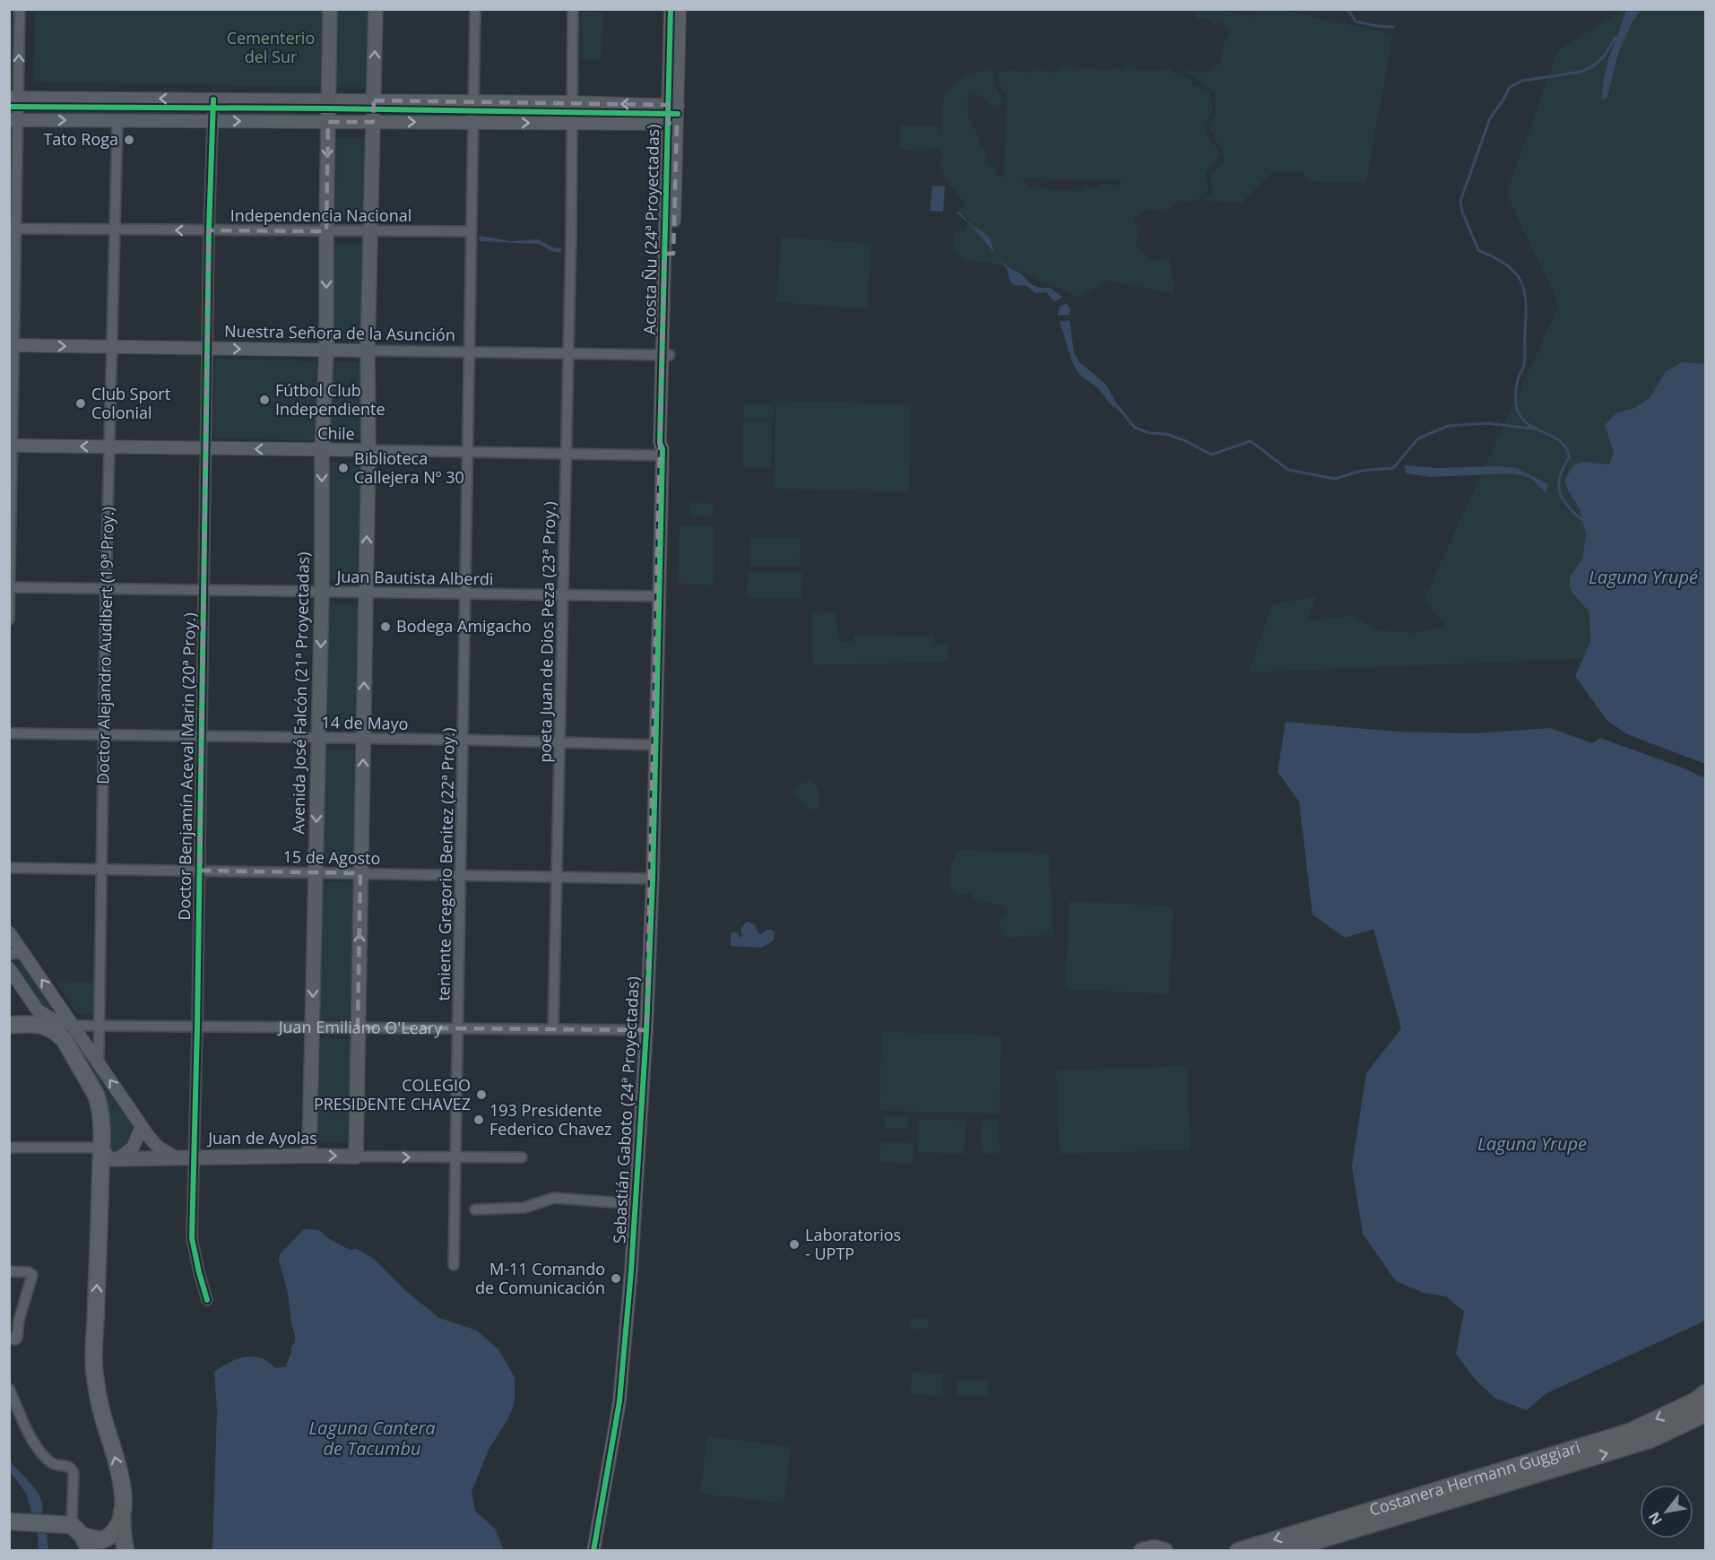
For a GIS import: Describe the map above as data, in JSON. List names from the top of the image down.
{
  "streets": {
    "highway": ["Costanera Hermann Guggiari"],
    "main road": ["Avenida José Falcón (21ª Proyectadas)", "Juan de Ayolas"],
    "street": [
      "Independencia Nacional",
      "Acosta Ñu (24ª Proyectadas)",
      "Nuestra Señora de la Asunción",
      "Chile",
      "Juan Bautista Alberdi",
      "poeta Juan de Dios Peza (23ª Proy.)",
      "Doctor Alejandro Audibert (19ª Proy.)",
      "14 de Mayo",
      "Doctor Benjamín Aceval Marin (20ª Proy.)",
      "15 de Agosto",
      "teniente Gregorio Benitez (22ª Proy.)",
      "Juan Emiliano O'Leary",
      "Sebastián Gaboto (24ª Proyectadas)"
    ]
  },
  "crossings": [
    ["Independencia Nacional", "Doctor Alejandro Audibert (19ª Proy.)"],
    ["Independencia Nacional", "Avenida José Falcón (21ª Proyectadas)"],
    ["Independencia Nacional", "Doctor Benjamín Aceval Marin (20ª Proy.)"],
    ["Independencia Nacional", "teniente Gregorio Benitez (22ª Proy.)"],
    ["Acosta Ñu (24ª Proyectadas)", "Nuestra Señora de la Asunción"],
    ["Acosta Ñu (24ª Proyectadas)", "Chile"],
    ["Nuestra Señora de la Asunción", "poeta Juan de Dios Peza (23ª Proy.)"],
    ["Nuestra Señora de la Asunción", "Doctor Alejandro Audibert (19ª Proy.)"],
    ["Nuestra Señora de la Asunción", "Avenida José Falcón (21ª Proyectadas)"],
    ["Nuestra Señora de la Asunción", "Doctor Benjamín Aceval Marin (20ª Proy.)"],
    ["Nuestra Señora de la Asunción", "teniente Gregorio Benitez (22ª Proy.)"],
    ["Chile", "poeta Juan de Dios Peza (23ª Proy.)"],
    ["Chile", "Doctor Alejandro Audibert (19ª Proy.)"],
    ["Chile", "Avenida José Falcón (21ª Proyectadas)"],
    ["Chile", "Doctor Benjamín Aceval Marin (20ª Proy.)"],
    ["Chile", "teniente Gregorio Benitez (22ª Proy.)"],
    ["Juan Bautista Alberdi", "poeta Juan de Dios Peza (23ª Proy.)"],
    ["Juan Bautista Alberdi", "Doctor Alejandro Audibert (19ª Proy.)"],
    ["Juan Bautista Alberdi", "Avenida José Falcón (21ª Proyectadas)"],
    ["Juan Bautista Alberdi", "Doctor Benjamín Aceval Marin (20ª Proy.)"],
    ["Juan Bautista Alberdi", "teniente Gregorio Benitez (22ª Proy.)"],
    ["Juan Bautista Alberdi", "Sebastián Gaboto (24ª Proyectadas)"],
    ["poeta Juan de Dios Peza (23ª Proy.)", "14 de Mayo"],
    ["poeta Juan de Dios Peza (23ª Proy.)", "15 de Agosto"],
    ["poeta Juan de Dios Peza (23ª Proy.)", "Juan Emiliano O'Leary"],
    ["Doctor Alejandro Audibert (19ª Proy.)", "14 de Mayo"],
    ["Doctor Alejandro Audibert (19ª Proy.)", "15 de Agosto"],
    ["Doctor Alejandro Audibert (19ª Proy.)", "Juan Emiliano O'Leary"],
    ["Avenida José Falcón (21ª Proyectadas)", "14 de Mayo"],
    ["Avenida José Falcón (21ª Proyectadas)", "15 de Agosto"],
    ["Avenida José Falcón (21ª Proyectadas)", "Juan Emiliano O'Leary"],
    ["Avenida José Falcón (21ª Proyectadas)", "Juan de Ayolas"],
    ["14 de Mayo", "Doctor Benjamín Aceval Marin (20ª Proy.)"],
    ["14 de Mayo", "teniente Gregorio Benitez (22ª Proy.)"],
    ["14 de Mayo", "Sebastián Gaboto (24ª Proyectadas)"],
    ["Doctor Benjamín Aceval Marin (20ª Proy.)", "15 de Agosto"],
    ["Doctor Benjamín Aceval Marin (20ª Proy.)", "Juan Emiliano O'Leary"],
    ["Doctor Benjamín Aceval Marin (20ª Proy.)", "Juan de Ayolas"],
    ["15 de Agosto", "teniente Gregorio Benitez (22ª Proy.)"],
    ["15 de Agosto", "Sebastián Gaboto (24ª Proyectadas)"],
    ["teniente Gregorio Benitez (22ª Proy.)", "Juan Emiliano O'Leary"],
    ["teniente Gregorio Benitez (22ª Proy.)", "Juan de Ayolas"],
    ["Juan Emiliano O'Leary", "Sebastián Gaboto (24ª Proyectadas)"]
  ],
  "water": ["Laguna Yrupé", "Laguna Yrupe", "Laguna Cantera de Tacumbu"],
  "parks": ["Cementerio del Sur"],
  "places": [
    "Tato Roga",
    "Fútbol Club Independiente",
    "Club Sport Colonial",
    "Biblioteca Callejera Nº 30",
    "Bodega Amigacho",
    "COLEGIO PRESIDENTE CHAVEZ",
    "193 Presidente Federico Chavez",
    "Laboratorios - UPTP",
    "M-11 Comando de Comunicación"
  ],
  "north": "bottom left"
}
